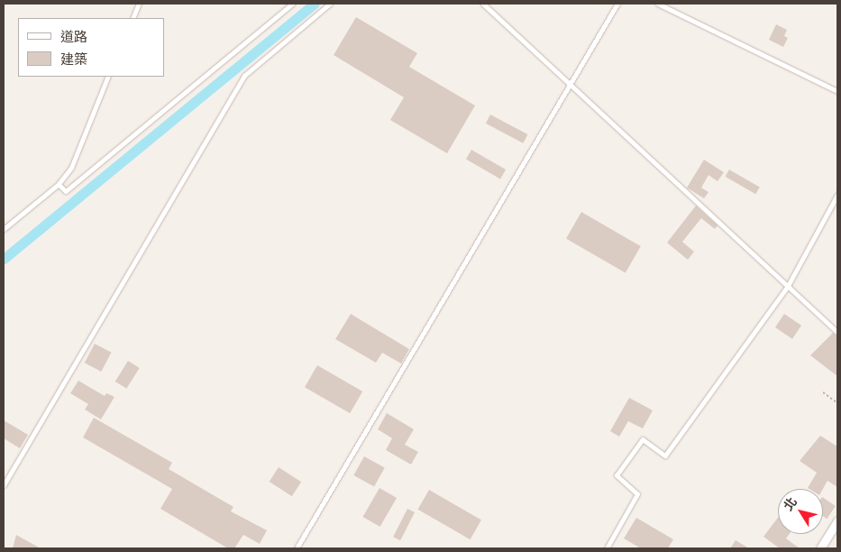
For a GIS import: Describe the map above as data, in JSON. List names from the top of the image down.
{
  "legend": ["道路", "建築"],
  "north": "top left"
}
